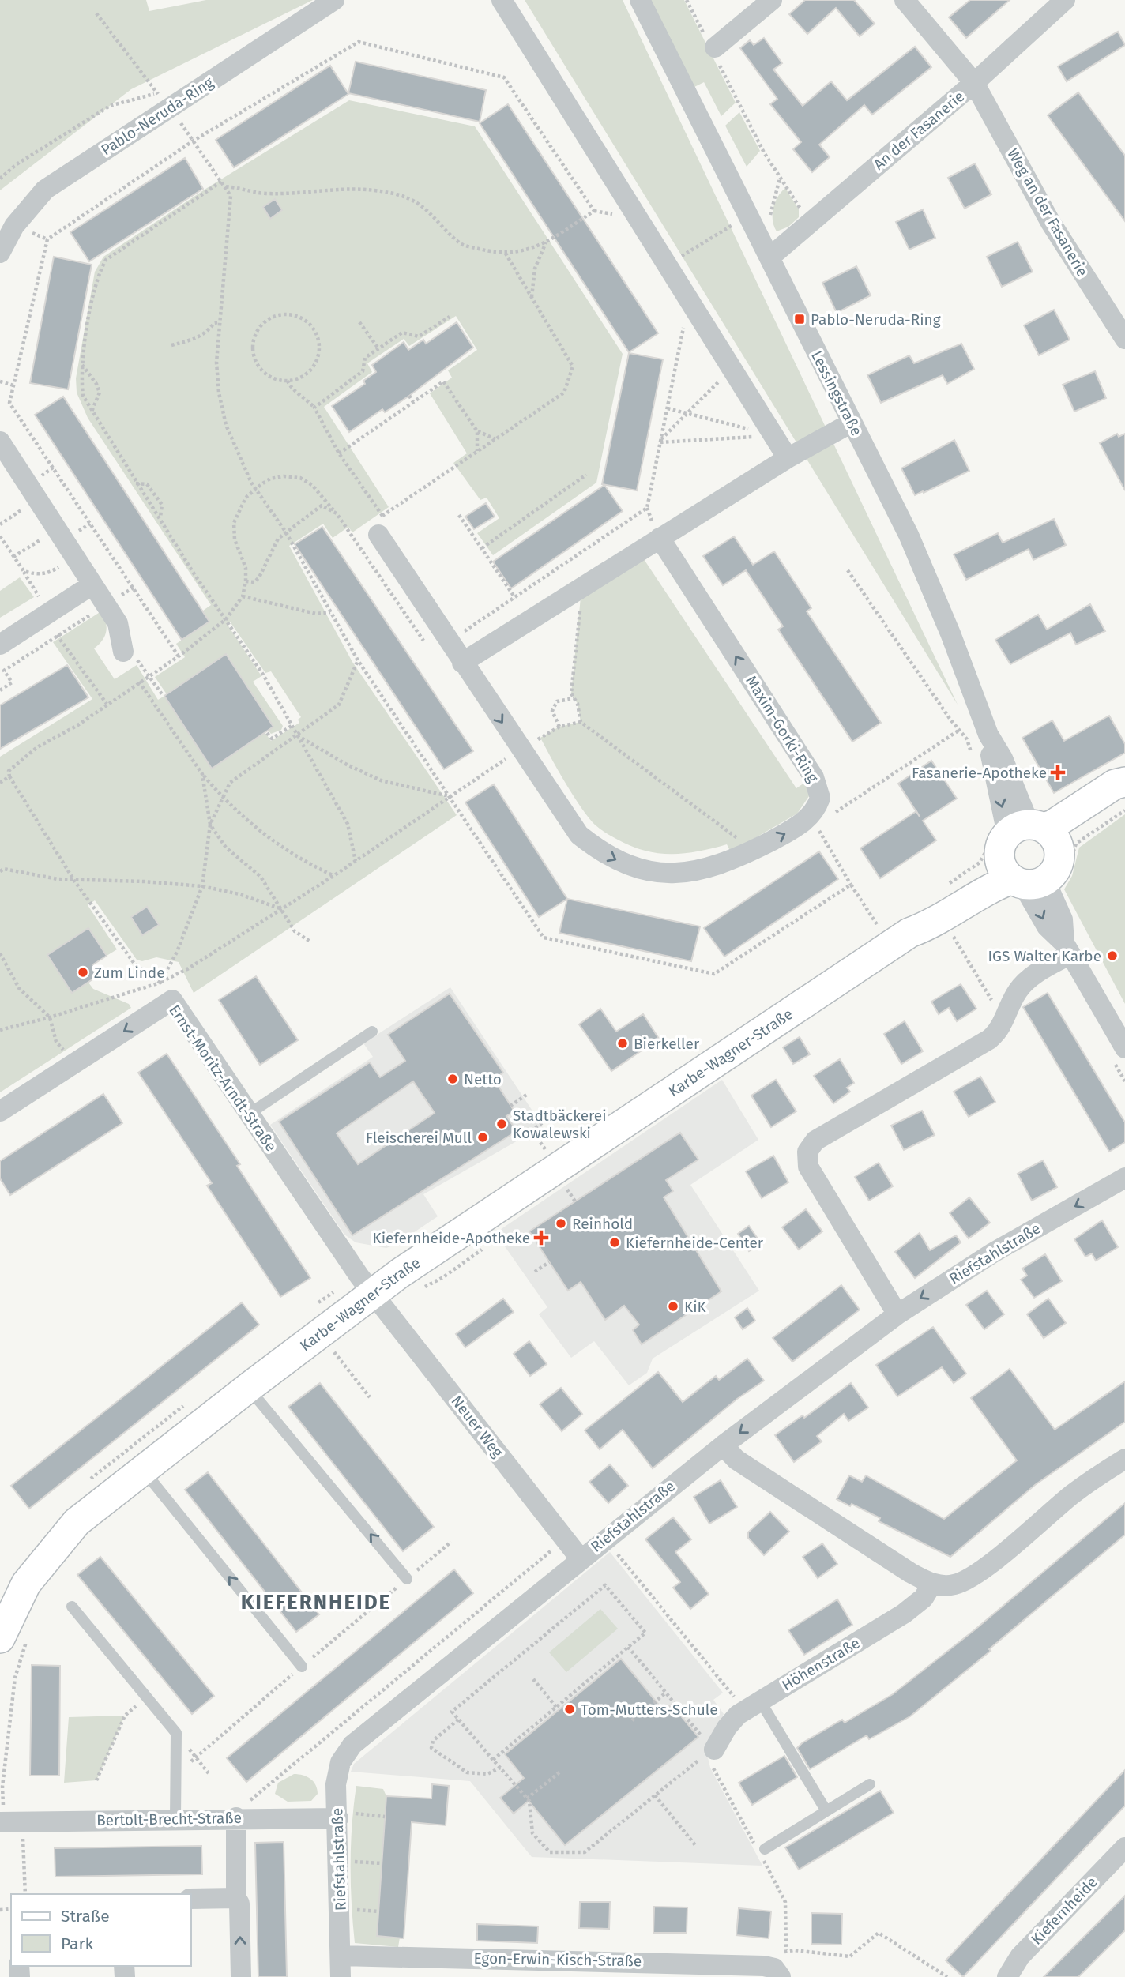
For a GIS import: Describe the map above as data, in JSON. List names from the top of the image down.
{
  "streets": {
    "street": [
      "Pablo-Neruda-Ring",
      "An der Fasanerie",
      "Weg an der Fasanerie",
      "Lessingstraße",
      "Maxim-Gorki-Ring",
      "Karbe-Wagner-Straße",
      "Ernst-Moritz-Arndt-Straße",
      "Riefstahlstraße",
      "Neuer Weg",
      "Höhenstraße",
      "Bertolt-Brecht-Straße",
      "Kiefernheide",
      "Egon-Erwin-Kisch-Straße"
    ]
  },
  "crossings": [
    ["An der Fasanerie", "Weg an der Fasanerie"],
    ["An der Fasanerie", "Lessingstraße"],
    ["Lessingstraße", "Karbe-Wagner-Straße"],
    ["Karbe-Wagner-Straße", "Ernst-Moritz-Arndt-Straße"],
    ["Karbe-Wagner-Straße", "Neuer Weg"],
    ["Ernst-Moritz-Arndt-Straße", "Neuer Weg"],
    ["Riefstahlstraße", "Neuer Weg"],
    ["Riefstahlstraße", "Bertolt-Brecht-Straße"],
    ["Riefstahlstraße", "Egon-Erwin-Kisch-Straße"]
  ],
  "one_way": ["Maxim-Gorki-Ring", "Riefstahlstraße"],
  "districts": ["KIEFERNHEIDE"],
  "places": {
    "transit": ["Pablo-Neruda-Ring"],
    "health": ["Fasanerie-Apotheke", "Kiefernheide-Apotheke"],
    "other": [
      "IGS Walter Karbe",
      "Zum Linde",
      "Bierkeller",
      "Netto",
      "Stadtbäckerei Kowalewski",
      "Fleischerei Mull",
      "Reinhold",
      "Kiefernheide-Center",
      "KiK",
      "Tom-Mutters-Schule"
    ]
  },
  "legend": ["Straße", "Park"]
}
